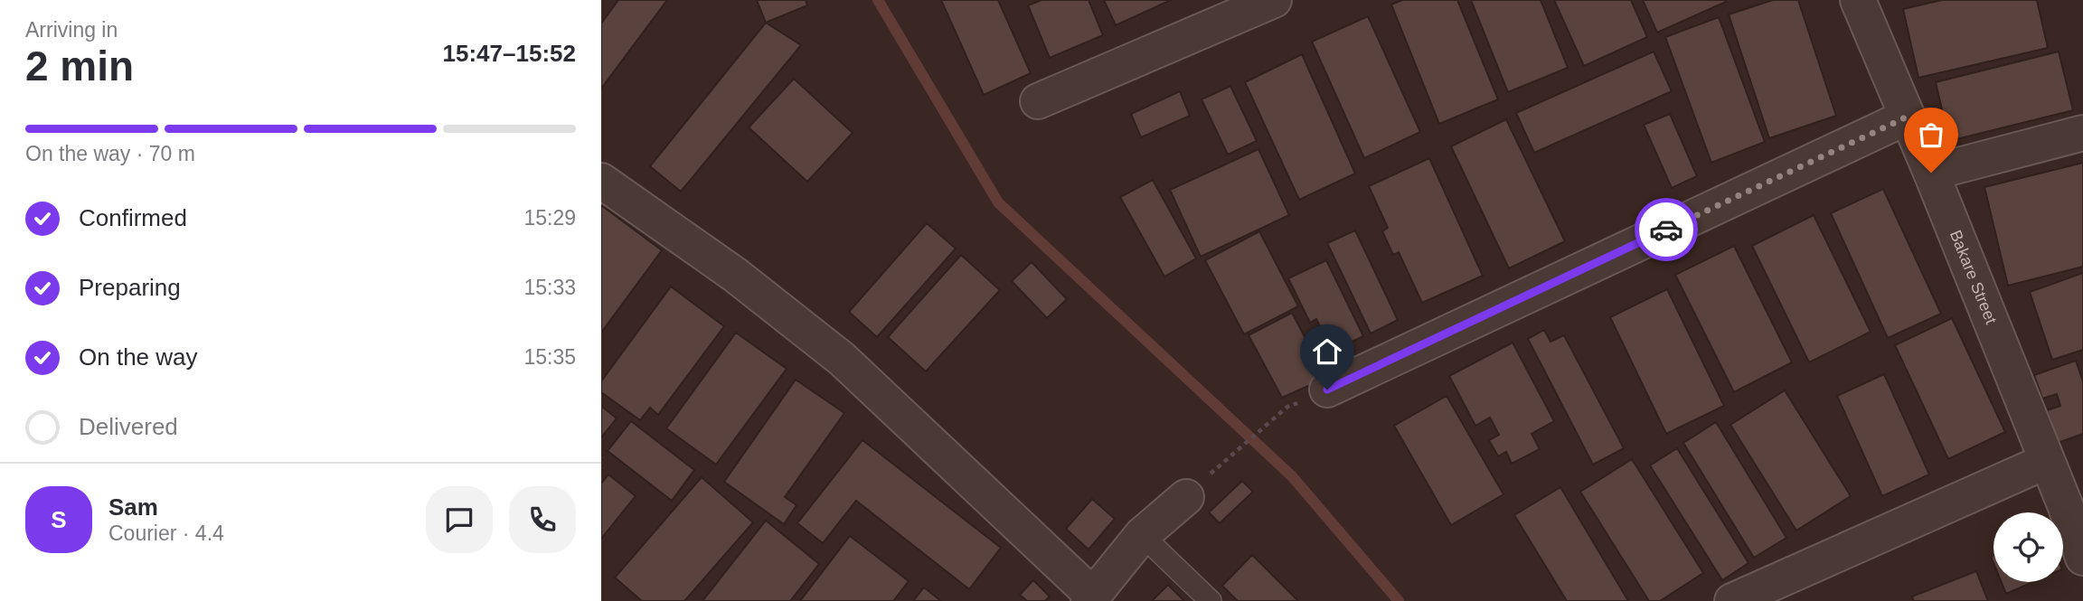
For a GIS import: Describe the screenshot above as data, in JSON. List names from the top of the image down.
{
  "streets": {
    "street": ["Bakare Street"]
  },
  "page": {
    "heading": ["2 min", "Arriving in", "15:47–15:52"],
    "panel": ["Sam", "Courier · 4.4"],
    "bar": "On the way · 70 m",
    "list": [
      ["Confirmed", "15:29"],
      ["Preparing", "15:33"],
      ["On the way", "15:35"],
      "Delivered"
    ],
    "round": "S"
  }
}
